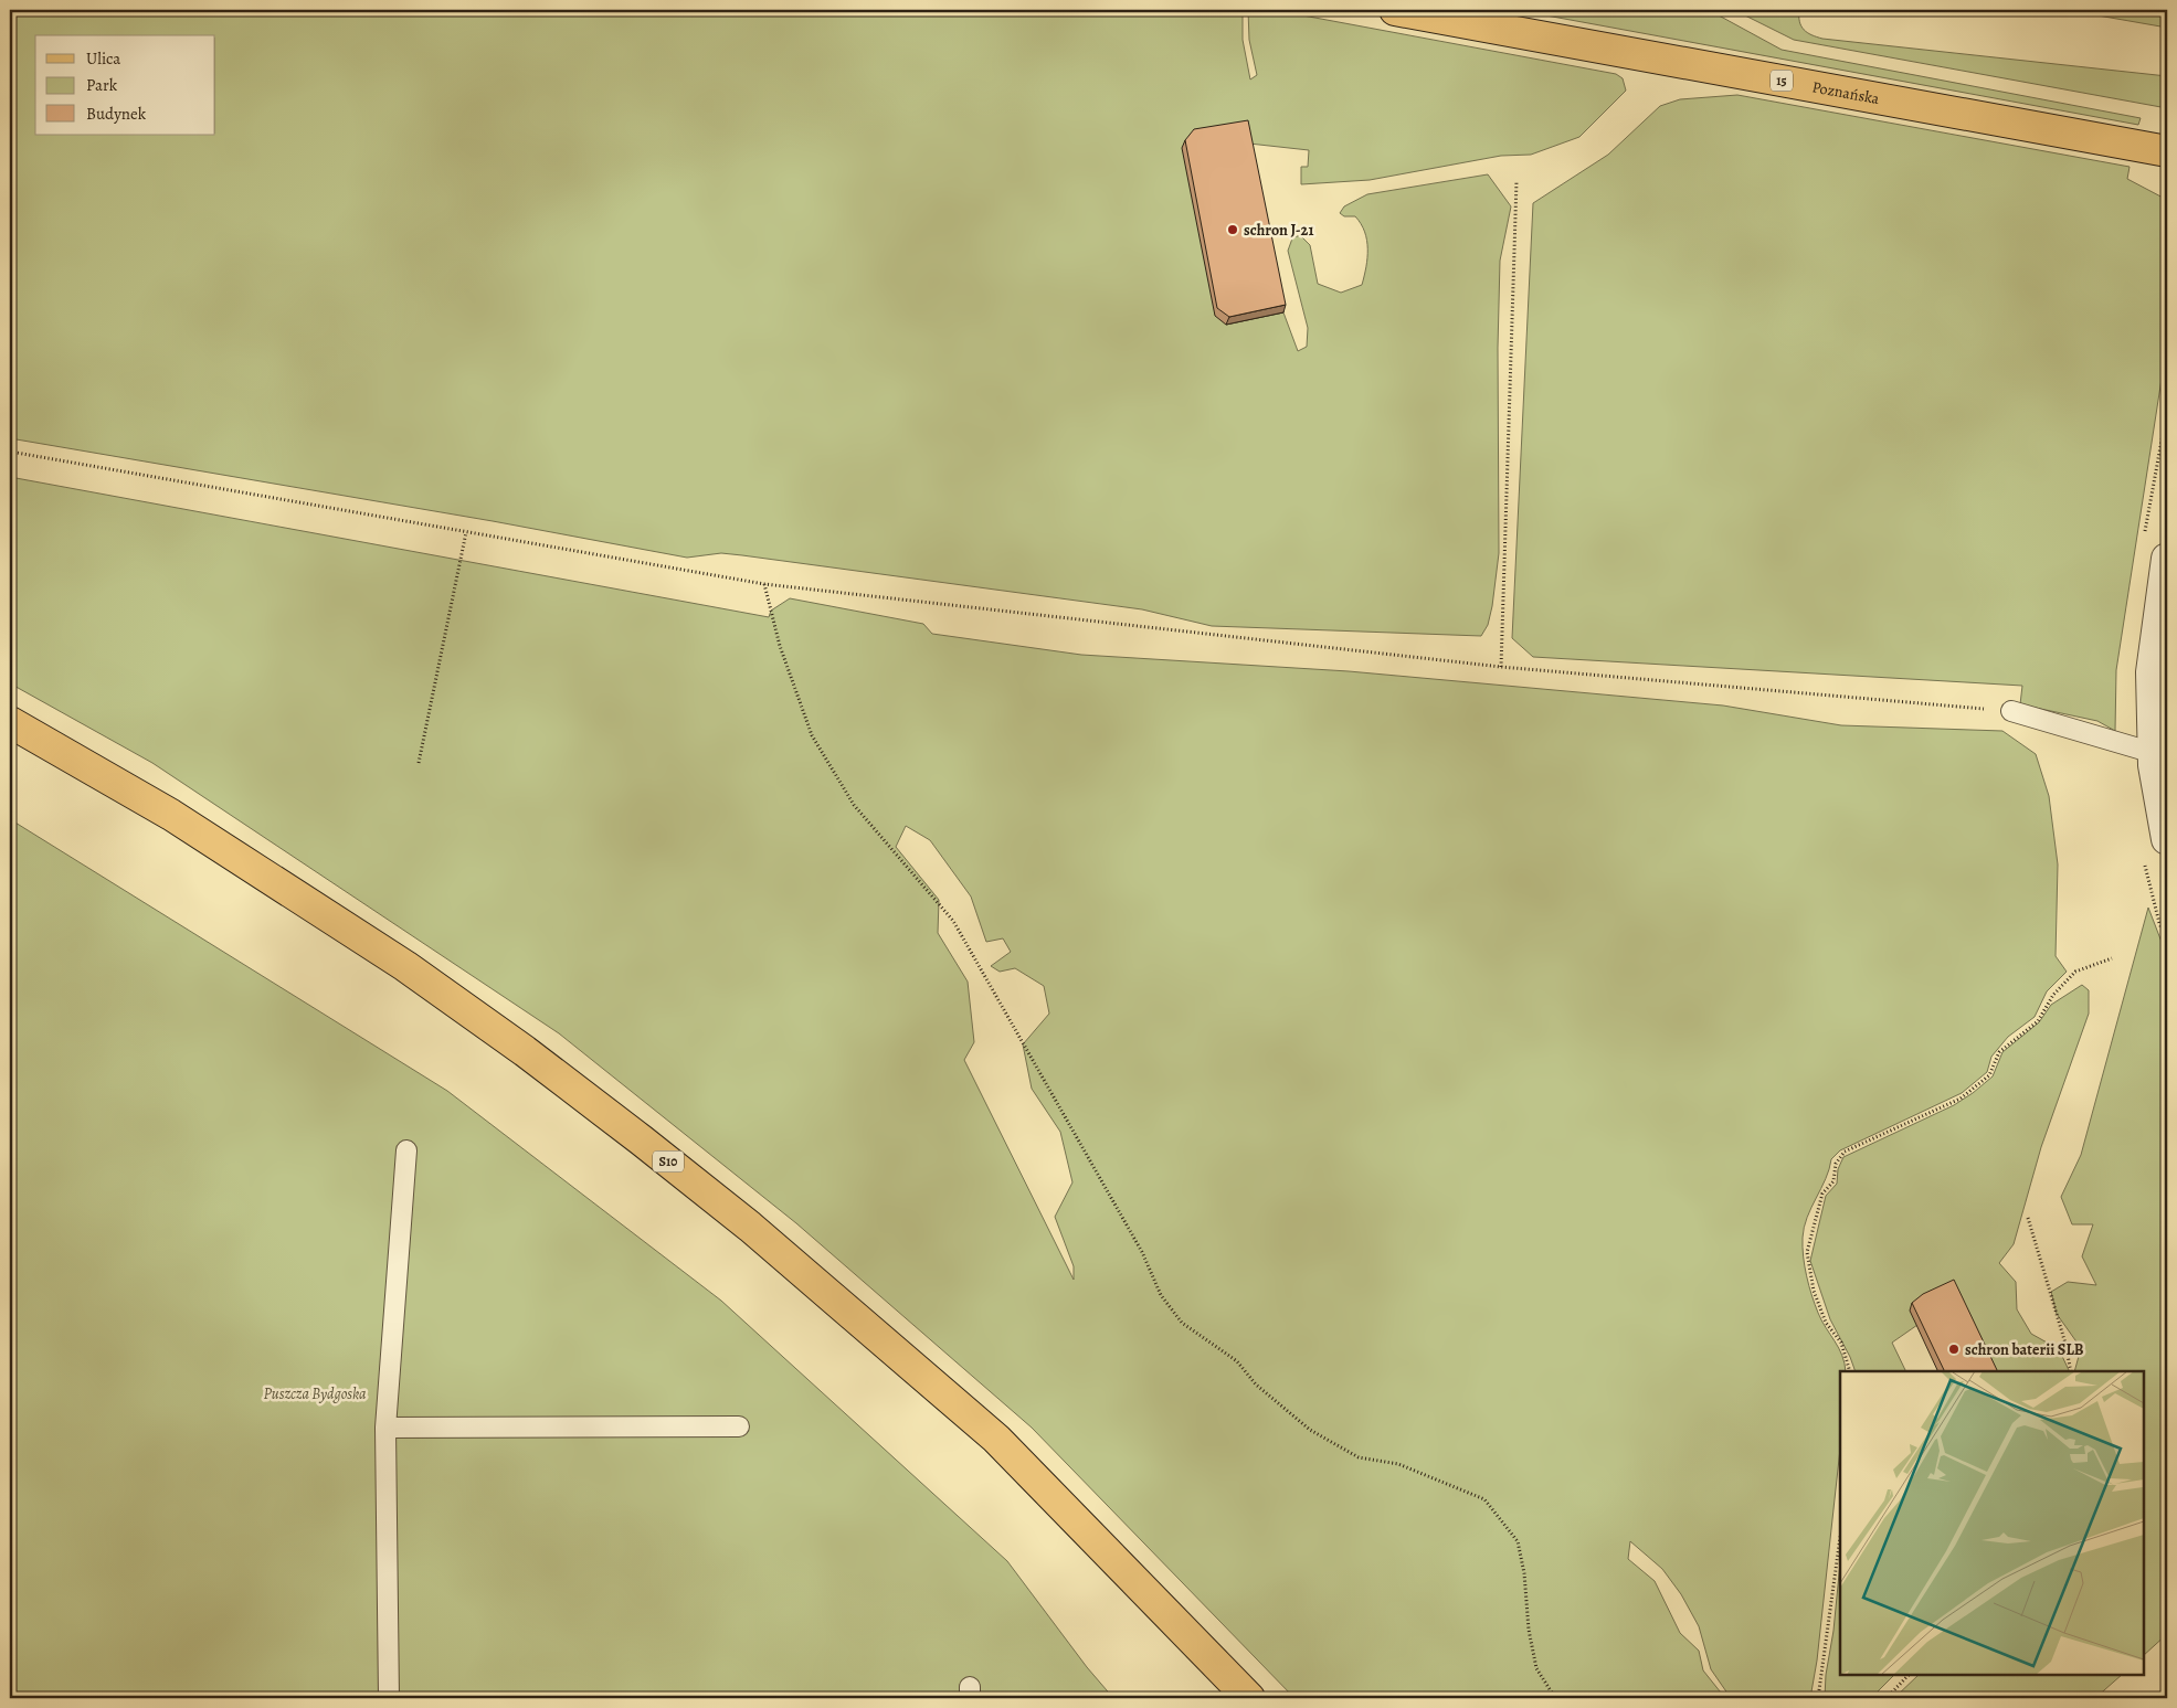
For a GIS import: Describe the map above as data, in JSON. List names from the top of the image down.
{
  "streets": {
    "main road": ["15", "Poznańska", "S10"]
  },
  "parks": ["Puszcza Bydgoska"],
  "places": ["schron J-21", "schron baterii SLB"],
  "legend": ["Ulica", "Park", "Budynek"]
}
